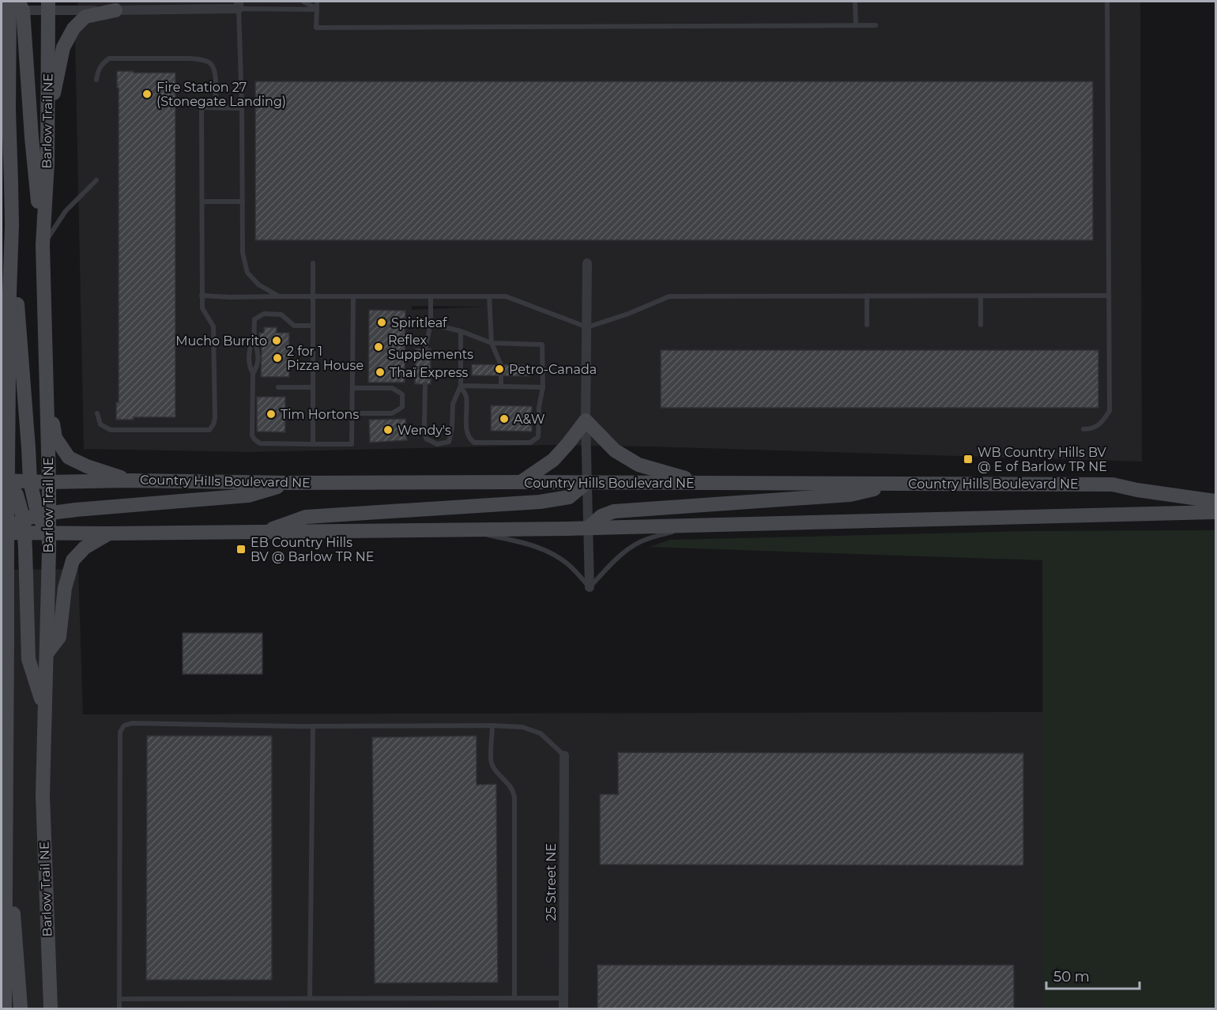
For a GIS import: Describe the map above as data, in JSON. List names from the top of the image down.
{
  "streets": {
    "main road": ["Barlow Trail NE", "Country Hills Boulevard NE"],
    "street": ["25 Street NE"]
  },
  "crossings": [
    ["Barlow Trail NE", "Country Hills Boulevard NE"]
  ],
  "places": {
    "other": [
      "Fire Station 27 (Stonegate Landing)",
      "Spiritleaf",
      "Mucho Burrito",
      "Reflex Supplements",
      "2 for 1 Pizza House",
      "Petro-Canada",
      "Thaï Express",
      "Tim Hortons",
      "A&W",
      "Wendy's"
    ],
    "transit": ["WB Country Hills BV @ E of Barlow TR NE", "EB Country Hills BV @ Barlow TR NE"]
  },
  "scale_bar": "50 m"
}
